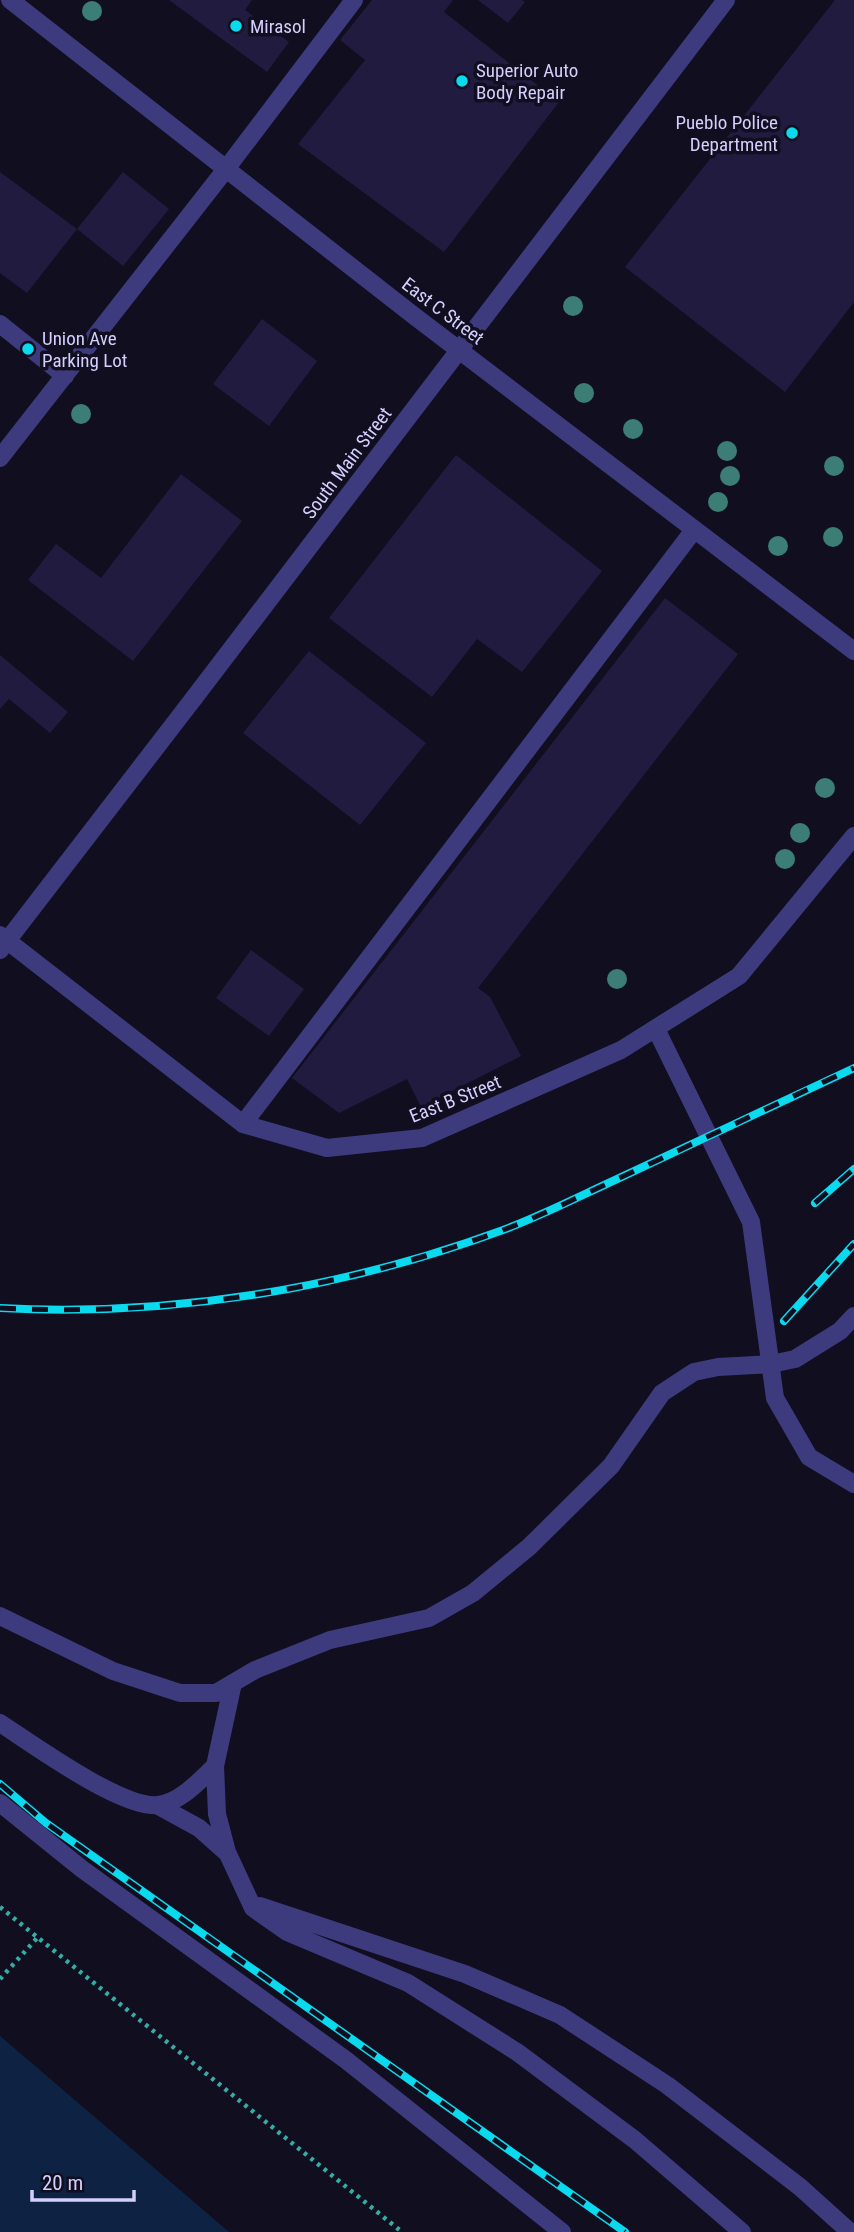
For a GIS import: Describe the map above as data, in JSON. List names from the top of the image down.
{
  "streets": {
    "street": ["East C Street", "South Main Street", "East B Street"]
  },
  "crossings": [
    ["East C Street", "South Main Street"]
  ],
  "places": [
    "Mirasol",
    "Superior Auto Body Repair",
    "Pueblo Police Department",
    "Union Ave Parking Lot"
  ],
  "scale_bar": "20 m"
}
